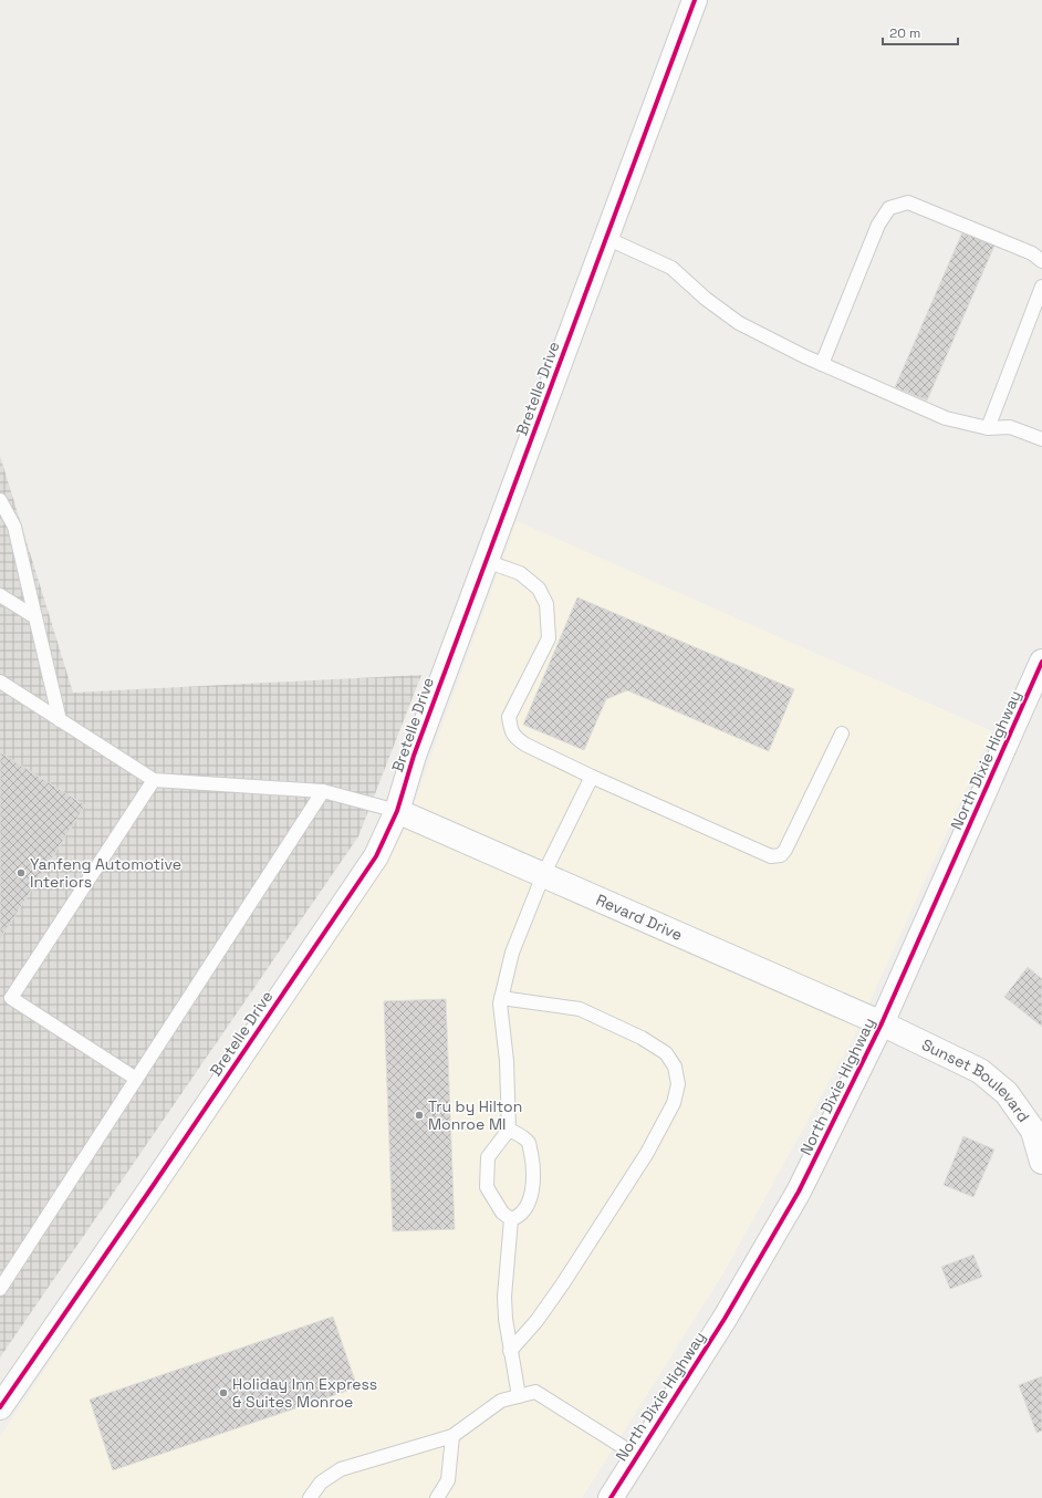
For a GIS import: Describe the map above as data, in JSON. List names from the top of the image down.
{
  "streets": {
    "street": [
      "Bretelle Drive",
      "North Dixie Highway",
      "Revard Drive",
      "Sunset Boulevard"
    ]
  },
  "crossings": [
    ["Bretelle Drive", "Revard Drive"],
    ["North Dixie Highway", "Revard Drive"],
    ["North Dixie Highway", "Sunset Boulevard"],
    ["Revard Drive", "Sunset Boulevard"]
  ],
  "places": ["Yanfeng Automotive Interiors", "Tru by Hilton Monroe MI", "Holiday Inn Express & Suites Monroe"],
  "scale_bar": "20 m"
}
